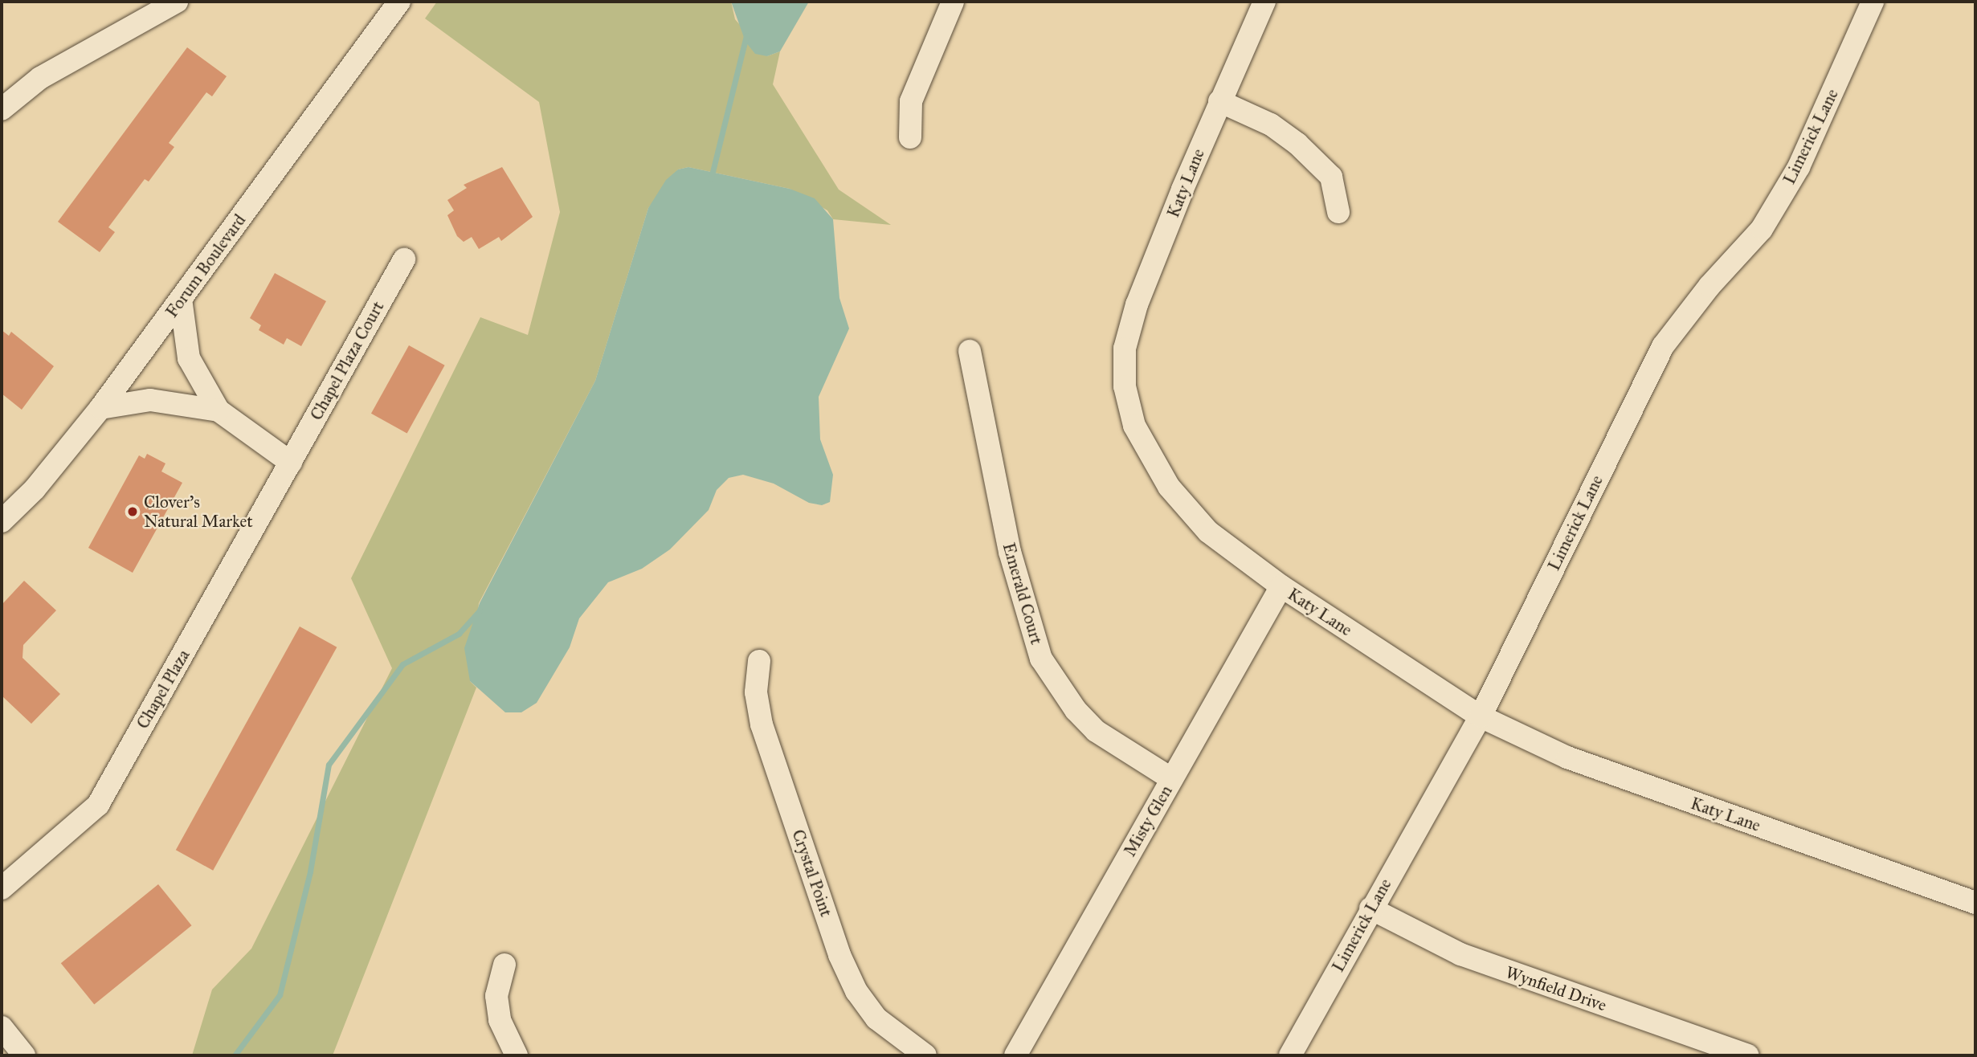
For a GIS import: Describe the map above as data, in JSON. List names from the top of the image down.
{
  "streets": {
    "street": [
      "Limerick Lane",
      "Katy Lane",
      "Forum Boulevard",
      "Chapel Plaza Court",
      "Emerald Court",
      "Chapel Plaza",
      "Misty Glen",
      "Crystal Point",
      "Wynfield Drive"
    ]
  },
  "crossings": [
    ["Limerick Lane", "Katy Lane"],
    ["Limerick Lane", "Wynfield Drive"],
    ["Katy Lane", "Misty Glen"],
    ["Chapel Plaza Court", "Chapel Plaza"],
    ["Emerald Court", "Misty Glen"]
  ],
  "places": ["Clover's Natural Market"]
}
